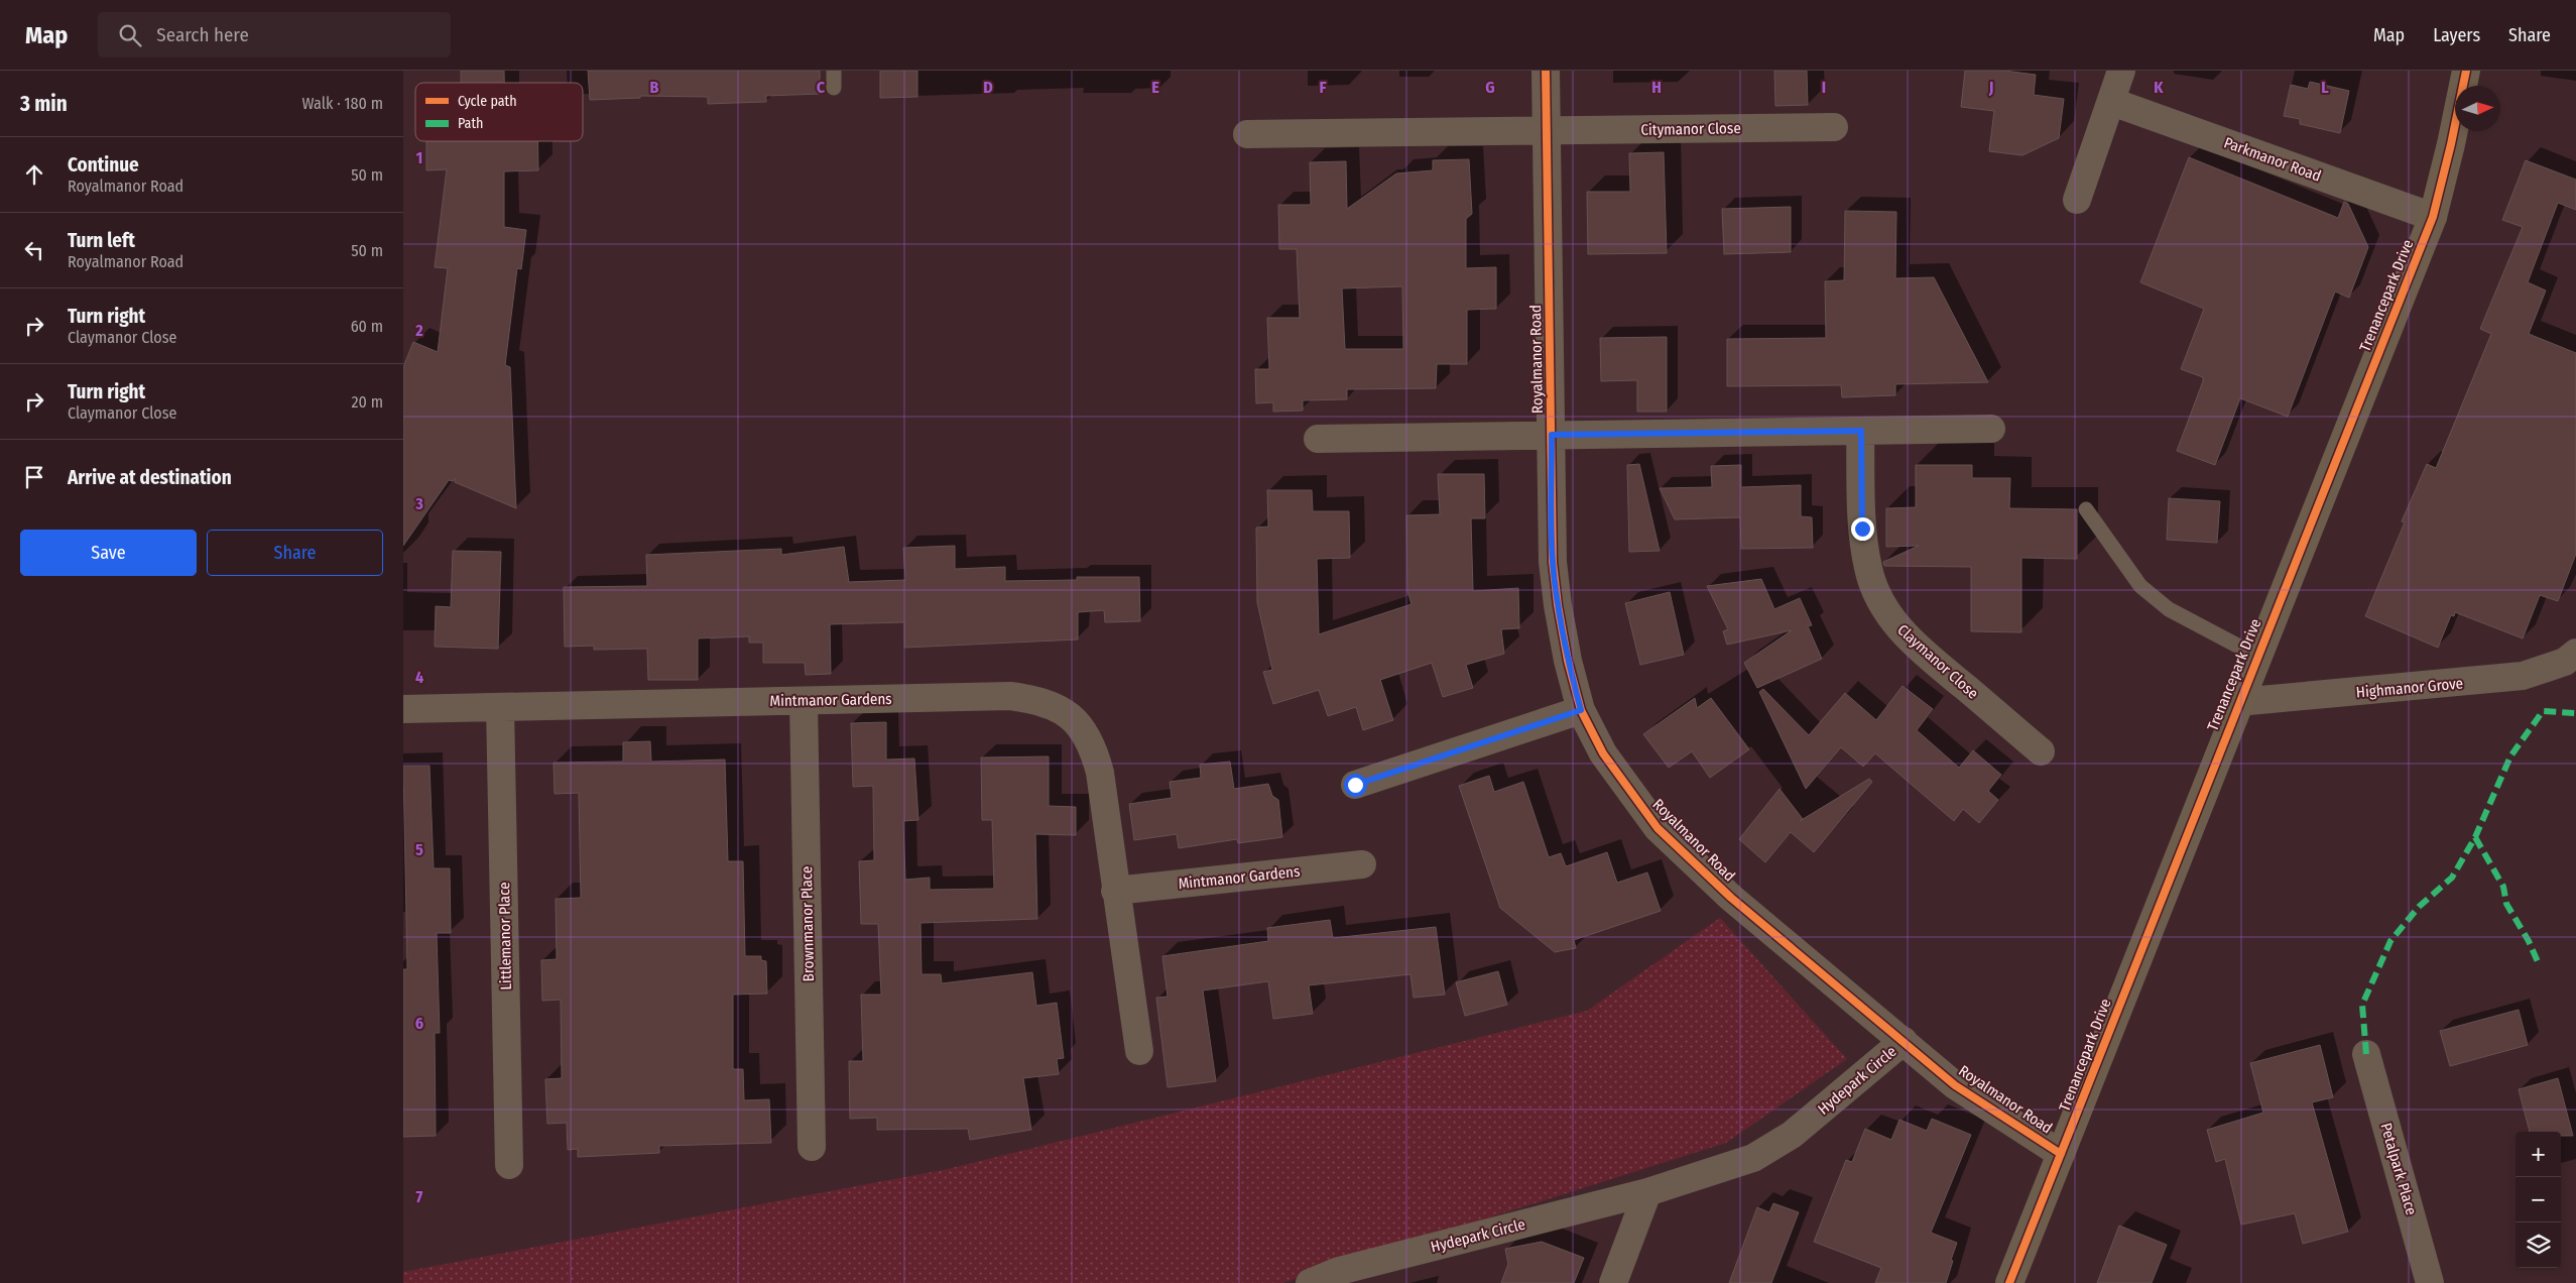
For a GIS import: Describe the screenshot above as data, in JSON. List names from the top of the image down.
{
  "streets": {
    "street": [
      "Citymanor Close",
      "Parkmanor Road",
      "Trenancepark Drive",
      "Royalmanor Road",
      "Claymanor Close",
      "Highmanor Grove",
      "Mintmanor Gardens",
      "Brownmanor Place",
      "Littlemanor Place",
      "Hydepark Circle",
      "Petalpark Place"
    ]
  },
  "crossings": [
    ["Citymanor Close", "Royalmanor Road"],
    ["Parkmanor Road", "Trenancepark Drive"],
    ["Trenancepark Drive", "Royalmanor Road"],
    ["Trenancepark Drive", "Highmanor Grove"],
    ["Royalmanor Road", "Hydepark Circle"],
    ["Mintmanor Gardens", "Brownmanor Place"],
    ["Mintmanor Gardens", "Littlemanor Place"]
  ],
  "legend": ["Cycle path", "Path"],
  "north": "right",
  "page": {
    "header": "Map",
    "search": "Search here",
    "nav": ["Map", "Layers", "Share"],
    "heading": ["3 min", "Walk · 180 m"],
    "list": [
      ["Continue", "Royalmanor Road", "50 m"],
      ["Turn left", "Royalmanor Road", "50 m"],
      ["Turn right", "Claymanor Close", "60 m"],
      ["Turn right", "Claymanor Close", "20 m"],
      "Arrive at destination"
    ],
    "buttons": ["Save", "Share"],
    "map_buttons": ["+", "−"]
  },
  "grid": {
    "columns": [
      "B",
      "C",
      "D",
      "E",
      "F",
      "G",
      "H",
      "I",
      "J",
      "K",
      "L"
    ],
    "rows": [
      "1",
      "2",
      "3",
      "4",
      "5",
      "6",
      "7"
    ]
  }
}
